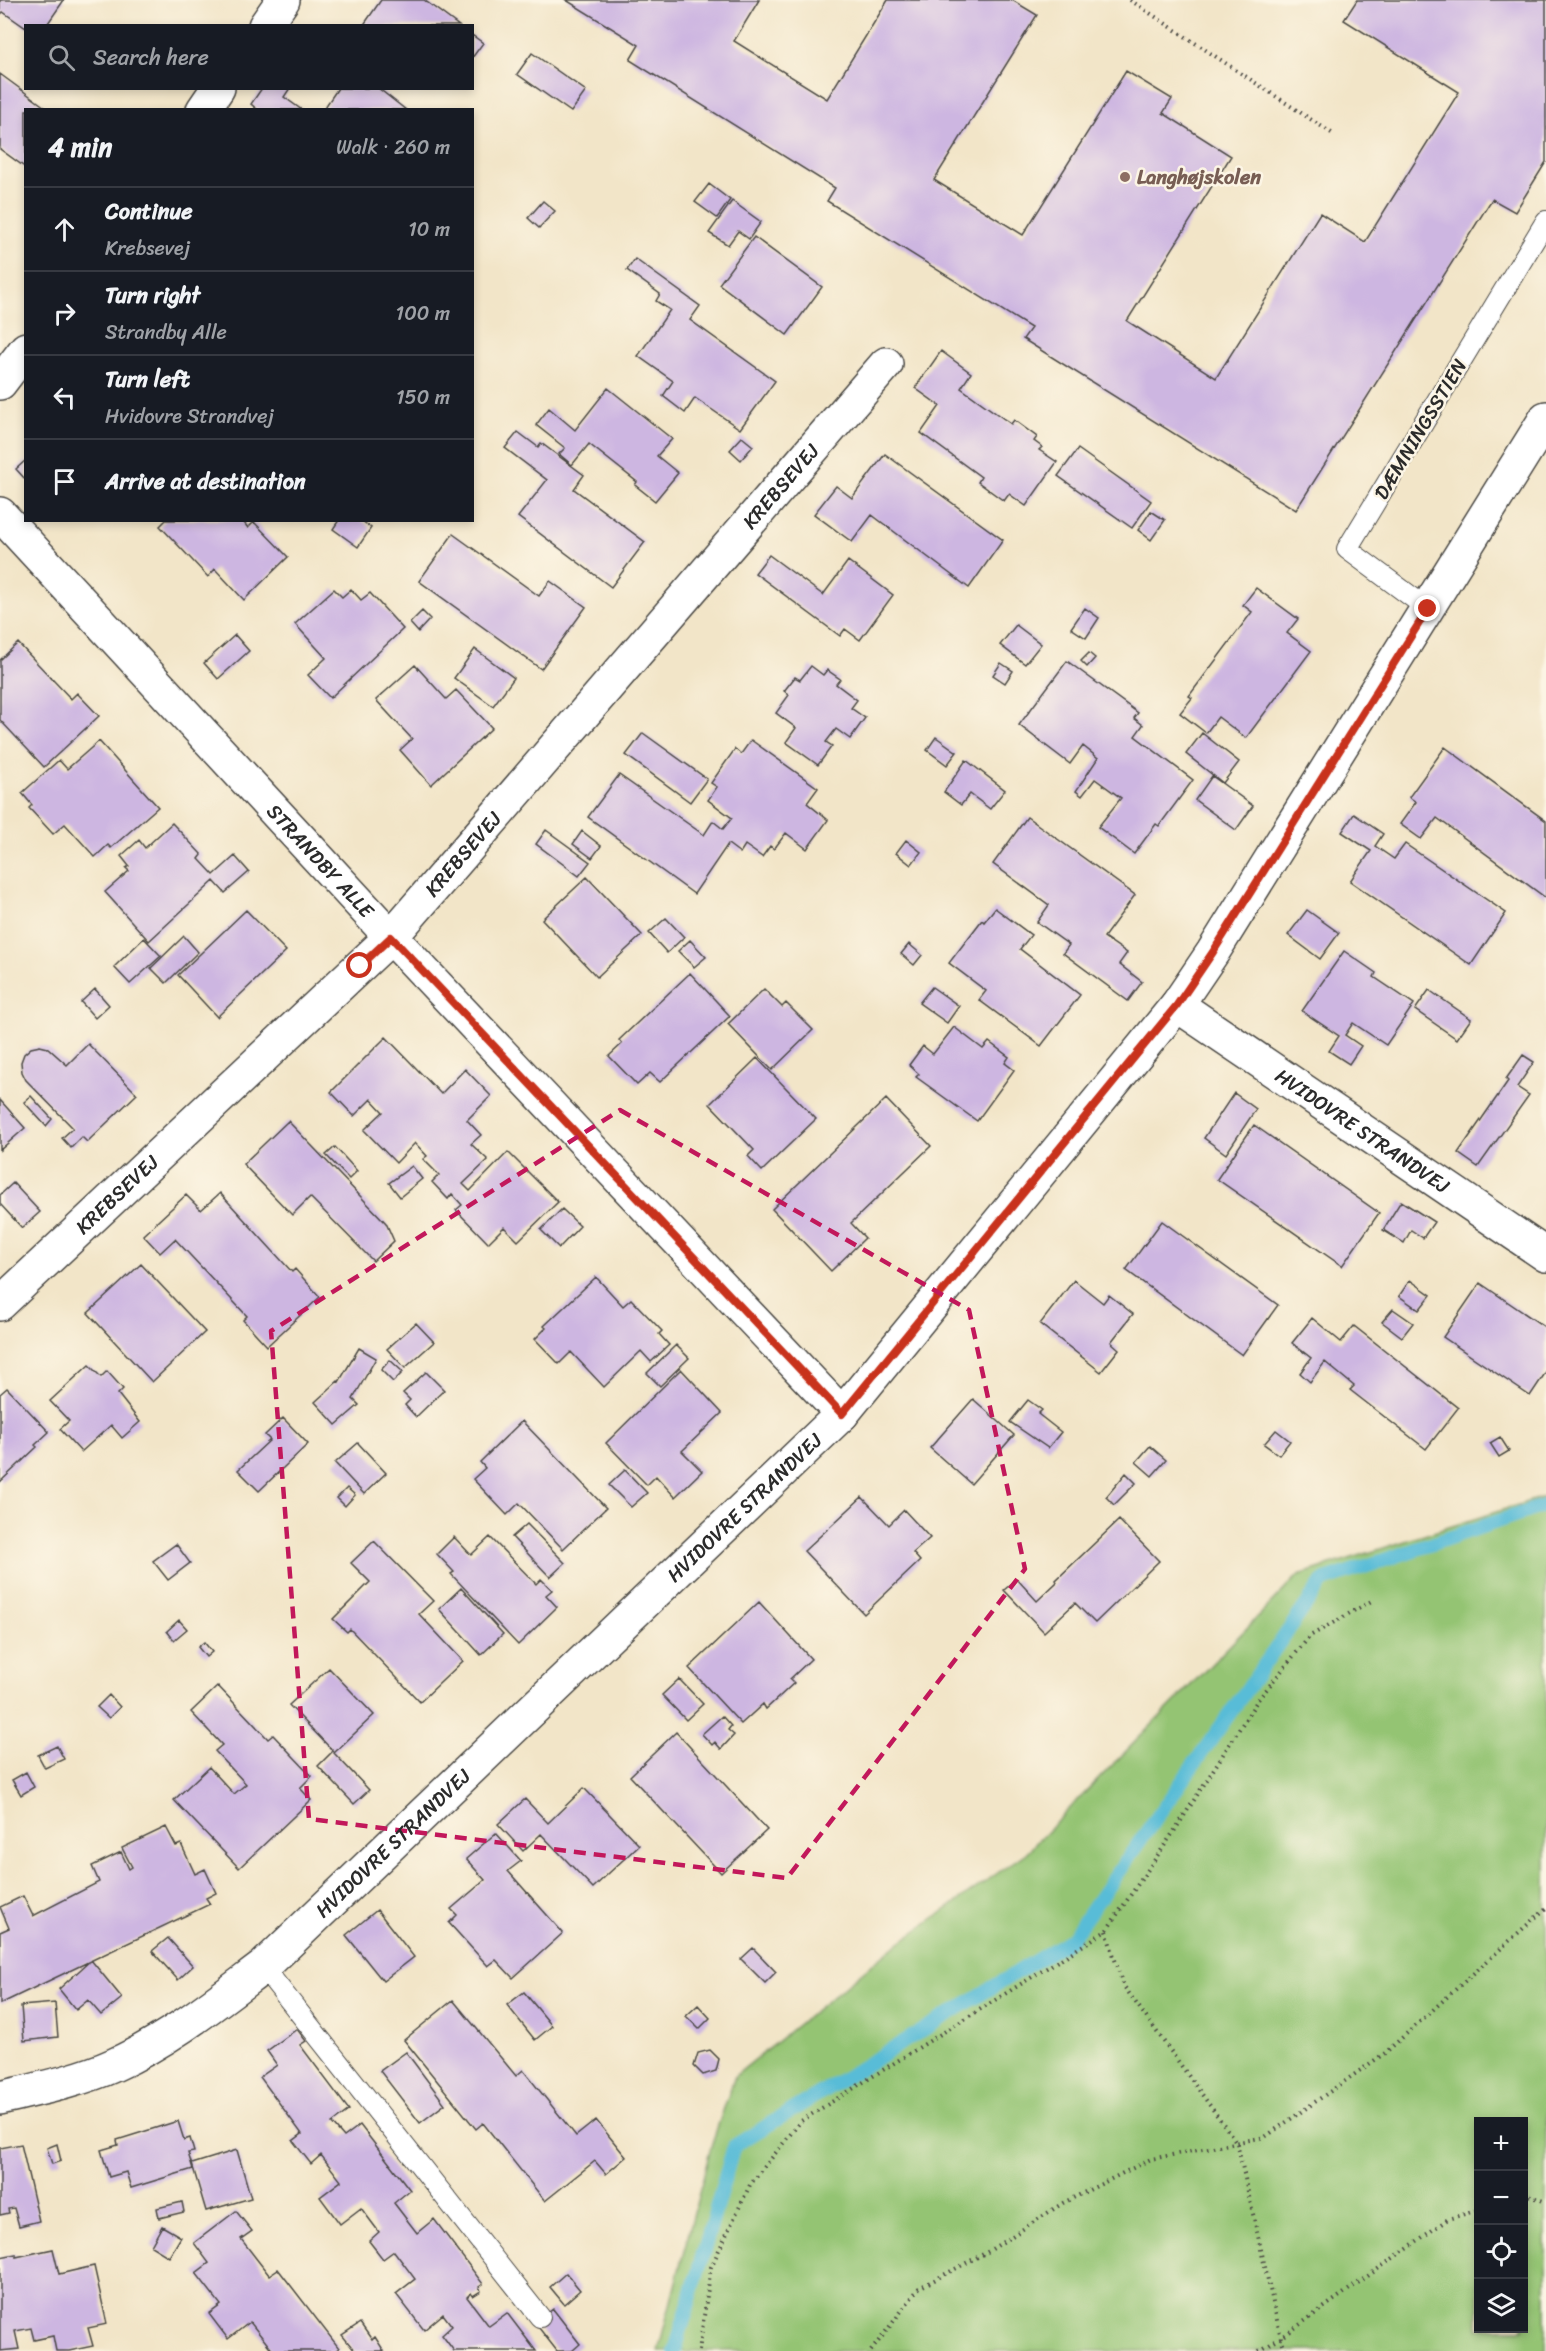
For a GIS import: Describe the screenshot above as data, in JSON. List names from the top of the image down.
{
  "streets": {
    "street": ["KREBSEVEJ", "STRANDBY ALLE", "HVIDOVRE STRANDVEJ"],
    "lane": ["DÆMNINGSSTIEN"]
  },
  "crossings": [
    ["DÆMNINGSSTIEN", "HVIDOVRE STRANDVEJ"],
    ["KREBSEVEJ", "STRANDBY ALLE"],
    ["STRANDBY ALLE", "HVIDOVRE STRANDVEJ"]
  ],
  "places": ["Langhøjskolen"],
  "page": {
    "search": "Search here",
    "heading": ["4 min", "Walk · 260 m"],
    "list": [
      ["Continue", "Krebsevej", "10 m"],
      ["Turn right", "Strandby Alle", "100 m"],
      ["Turn left", "Hvidovre Strandvej", "150 m"],
      "Arrive at destination"
    ],
    "map_buttons": ["+", "−"]
  }
}
